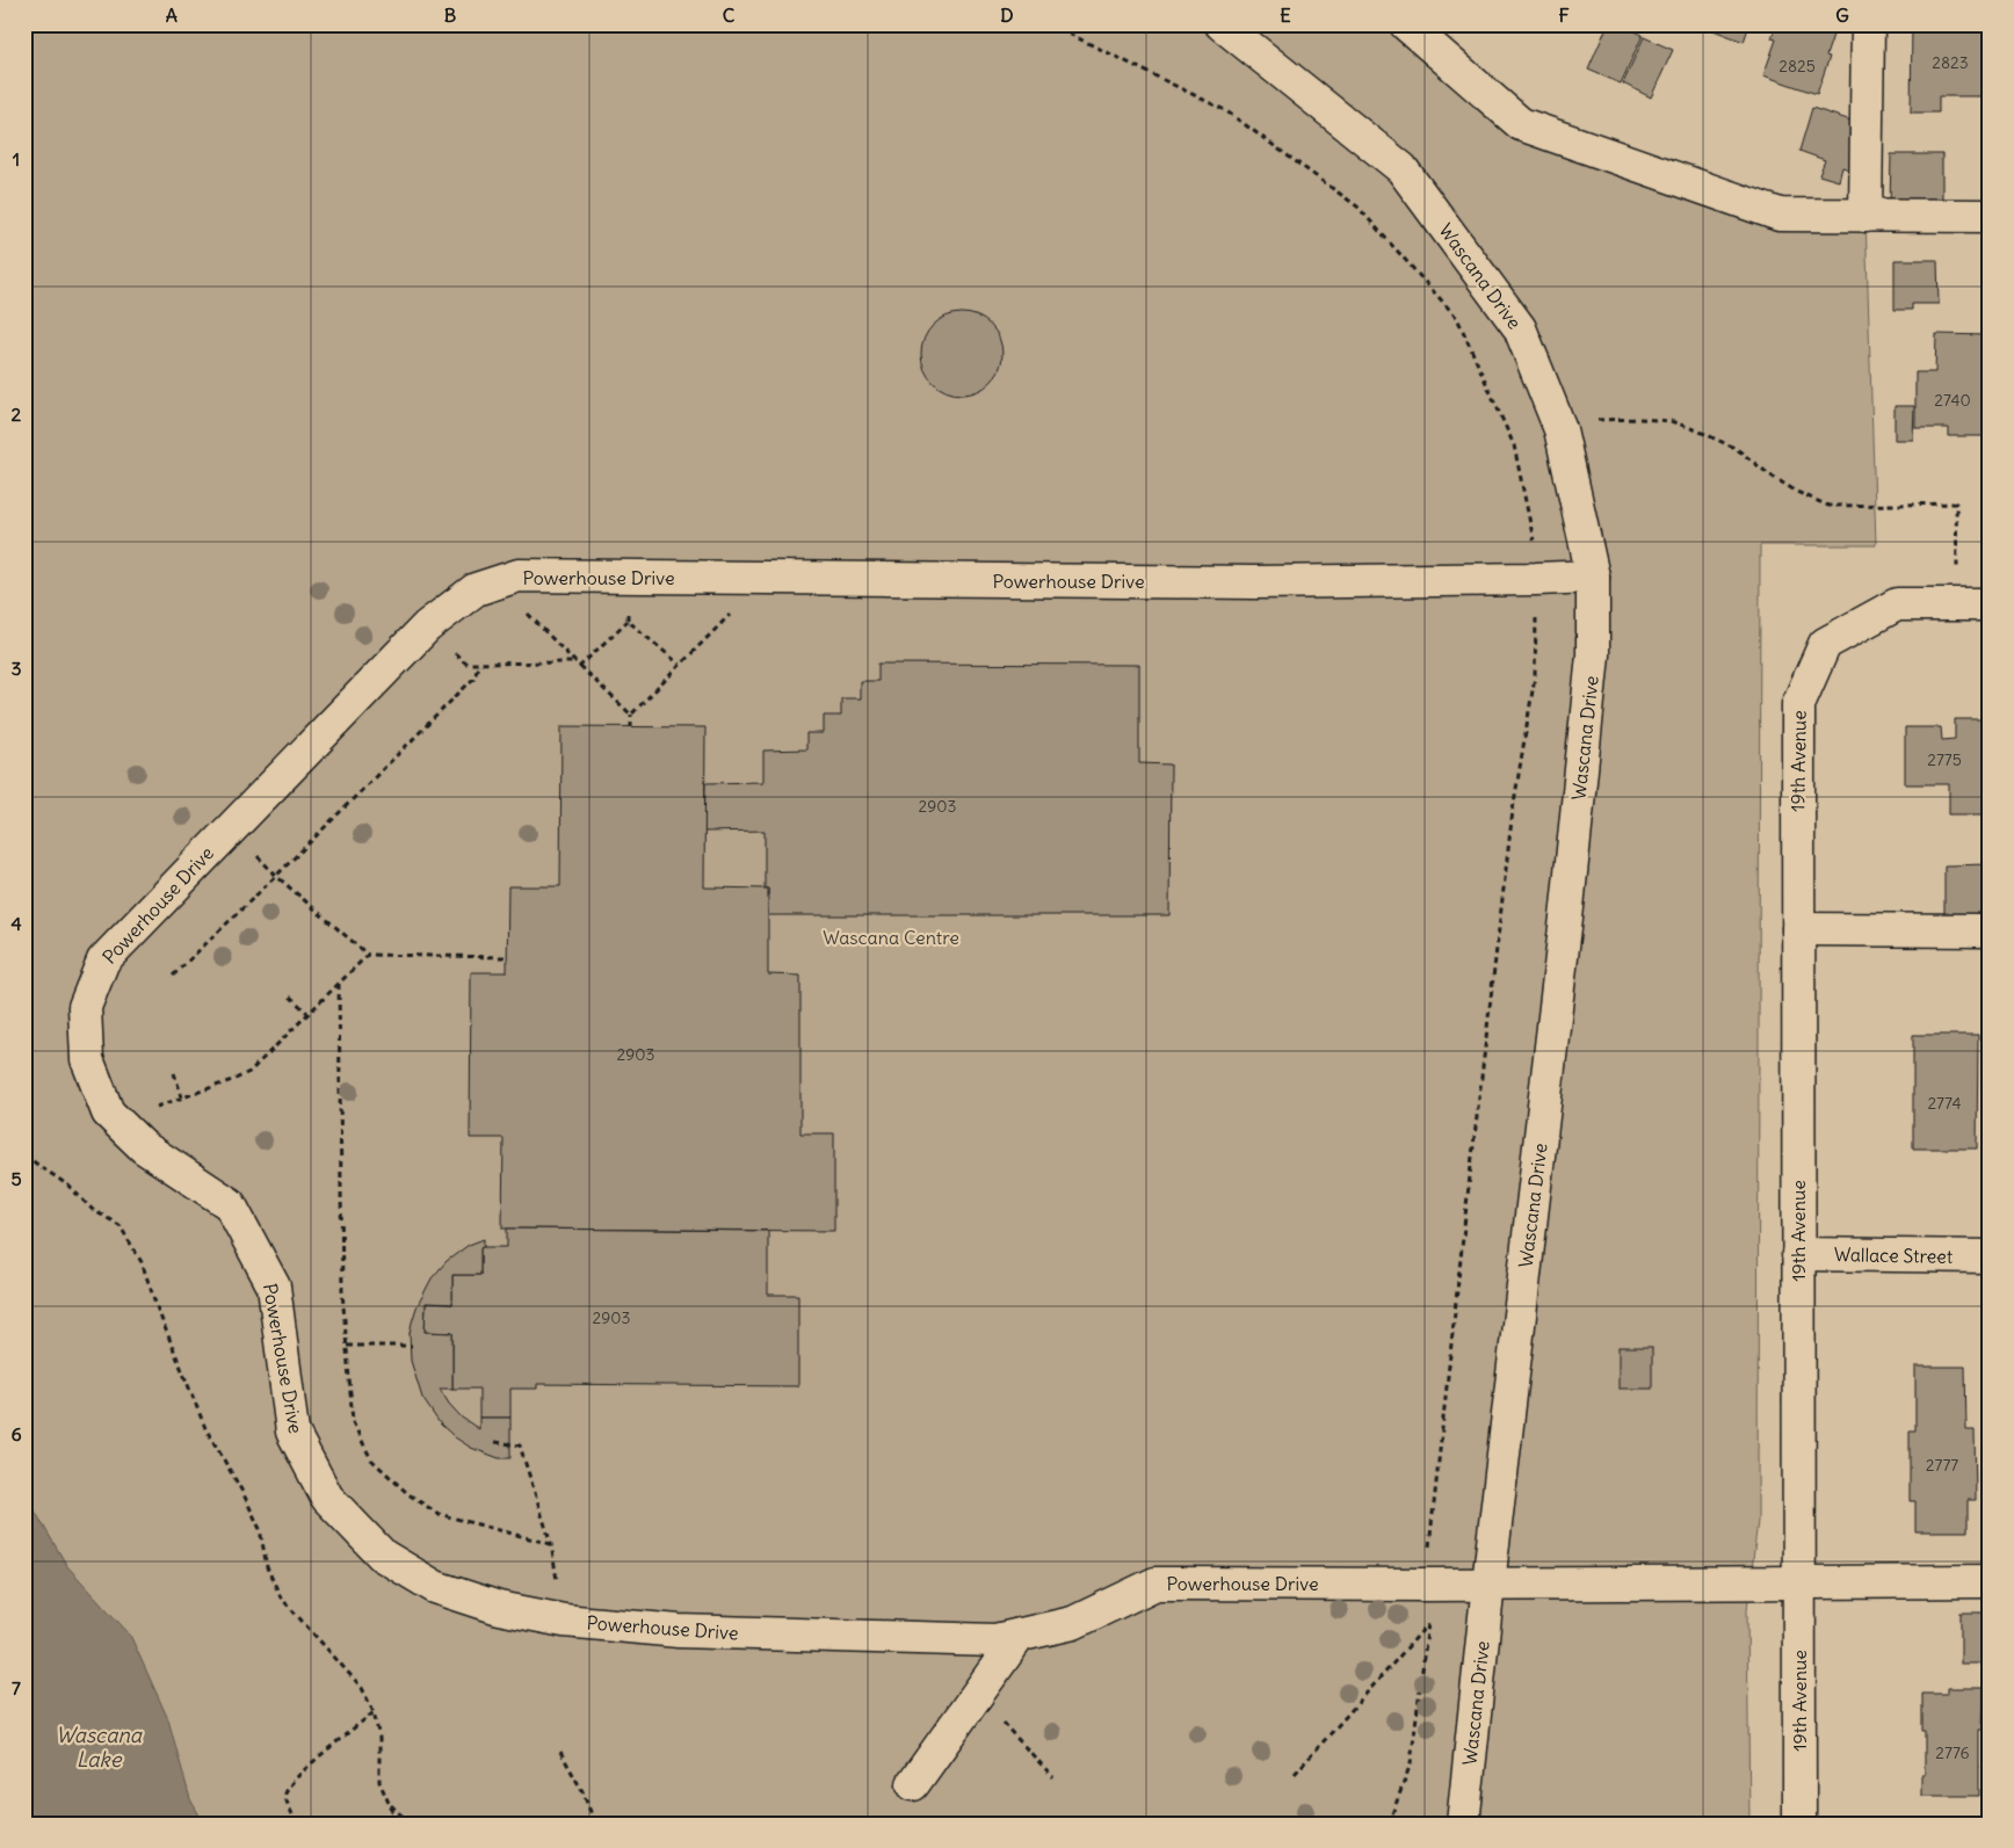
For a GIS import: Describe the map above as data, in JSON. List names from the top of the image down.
{
  "streets": {
    "street": [
      "Wascana Drive",
      "Powerhouse Drive",
      "19th Avenue",
      "Wallace Street"
    ]
  },
  "crossings": [
    ["Wascana Drive", "Powerhouse Drive"],
    ["19th Avenue", "Wallace Street"]
  ],
  "water": ["Wascana Lake"],
  "parks": ["Wascana Centre"],
  "house_numbers": [
    "2823",
    "2825",
    "2740",
    "2775",
    "2903",
    "2903",
    "2774",
    "2903",
    "2777",
    "2776"
  ],
  "grid": {
    "columns": [
      "A",
      "B",
      "C",
      "D",
      "E",
      "F",
      "G"
    ],
    "rows": [
      "1",
      "2",
      "3",
      "4",
      "5",
      "6",
      "7"
    ]
  }
}
